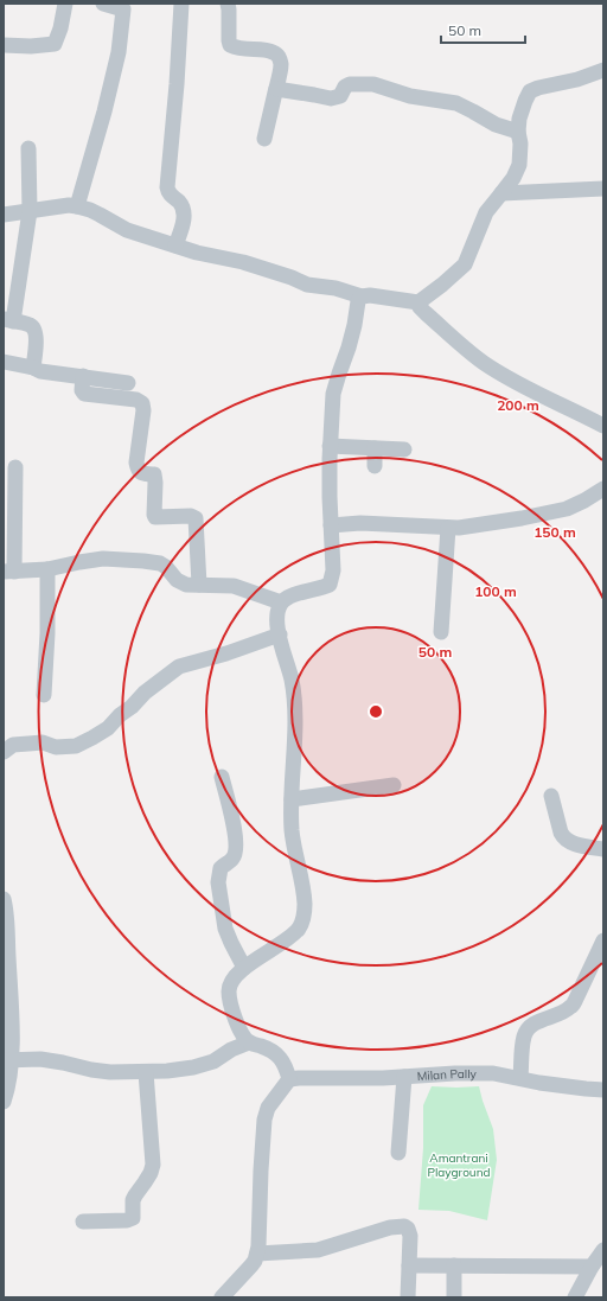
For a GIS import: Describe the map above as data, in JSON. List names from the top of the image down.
{
  "streets": {
    "street": ["Milan Pally"]
  },
  "parks": ["Amantrani Playground"],
  "scale_bar": "50 m",
  "rings": [
    "200 m",
    "150 m",
    "100 m",
    "50 m"
  ]
}
